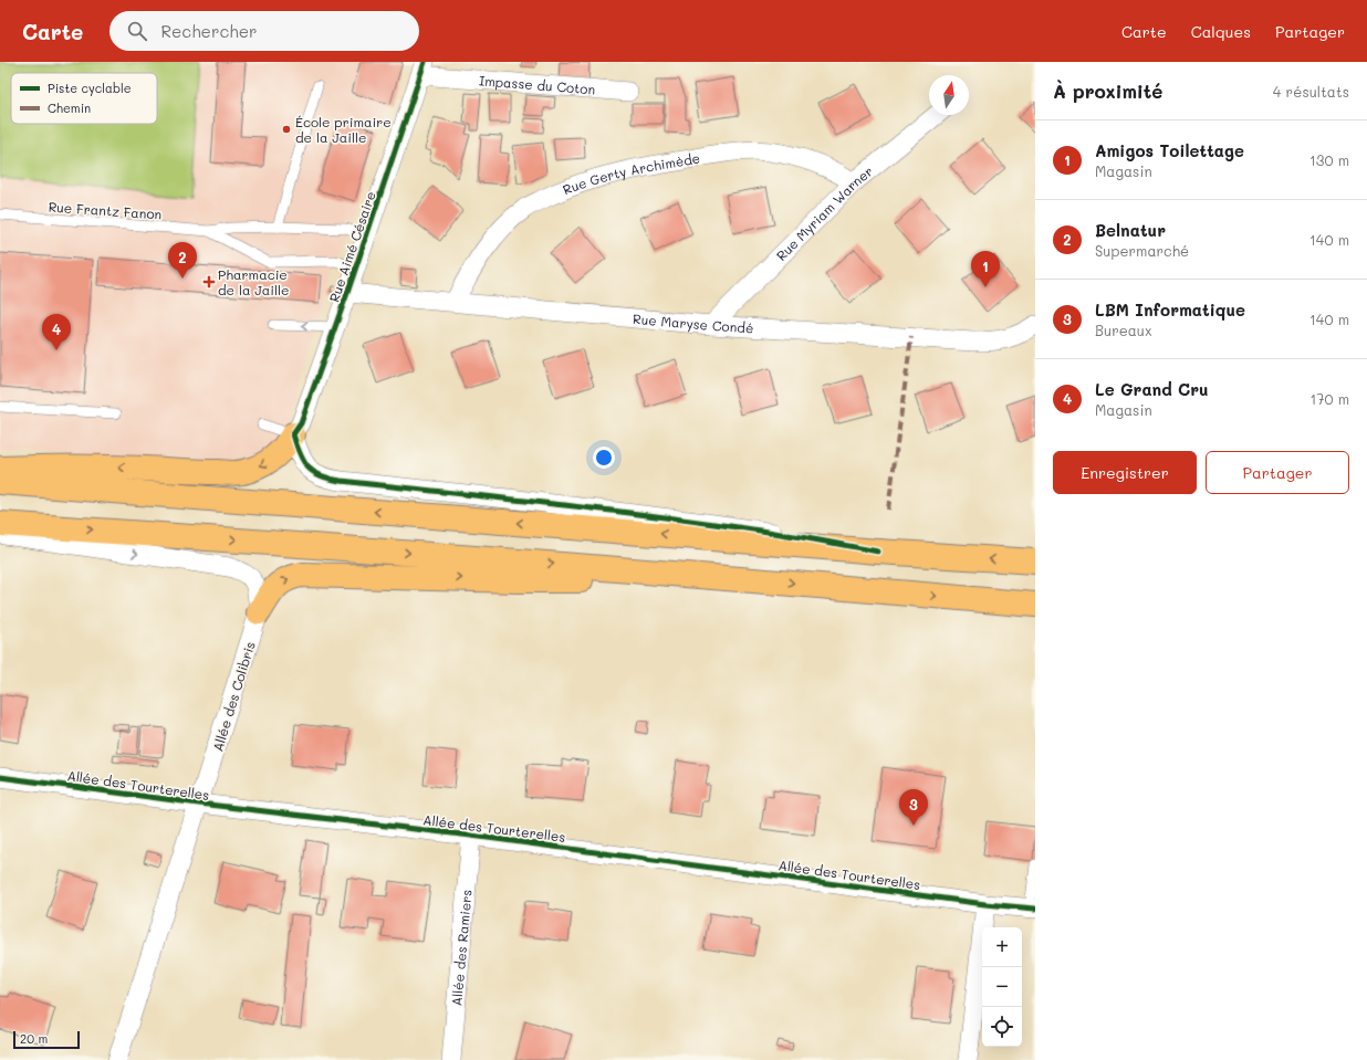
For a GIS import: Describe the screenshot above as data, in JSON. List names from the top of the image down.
{
  "streets": {
    "street": [
      "Impasse du Coton",
      "Rue Gerty Archimède",
      "Rue Myriam Warner",
      "Rue Aimé Césaire",
      "Rue Maryse Condé",
      "Allée des Colibris",
      "Allée des Tourterelles",
      "Allée des Ramiers"
    ],
    "lane": ["Rue Frantz Fanon"]
  },
  "crossings": [
    ["Impasse du Coton", "Rue Aimé Césaire"],
    ["Rue Gerty Archimède", "Rue Myriam Warner"],
    ["Rue Gerty Archimède", "Rue Maryse Condé"],
    ["Rue Frantz Fanon", "Rue Aimé Césaire"],
    ["Rue Myriam Warner", "Rue Maryse Condé"],
    ["Rue Aimé Césaire", "Rue Maryse Condé"],
    ["Allée des Colibris", "Allée des Tourterelles"],
    ["Allée des Tourterelles", "Allée des Ramiers"]
  ],
  "places": {
    "other": ["École primaire de la Jaille"],
    "health": ["Pharmacie de la Jaille"]
  },
  "legend": ["Piste cyclable", "Chemin"],
  "scale_bar": "20 m",
  "north": "top",
  "page": {
    "header": "Carte",
    "search": "Rechercher",
    "nav": ["Carte", "Calques", "Partager"],
    "heading": ["À proximité", "4 résultats"],
    "list": [
      {
        "mark": "1",
        "name": "Amigos Toilettage",
        "note": "Magasin",
        "value": "130 m"
      },
      {
        "mark": "2",
        "name": "Belnatur",
        "note": "Supermarché",
        "value": "140 m"
      },
      {
        "mark": "3",
        "name": "LBM Informatique",
        "note": "Bureaux",
        "value": "140 m"
      },
      {
        "mark": "4",
        "name": "Le Grand Cru",
        "note": "Magasin",
        "value": "170 m"
      }
    ],
    "pins": [
      "2",
      "1",
      "4",
      "3"
    ],
    "buttons": ["Enregistrer", "Partager"],
    "map_buttons": ["+", "−"],
    "scale": "20 m"
  }
}
